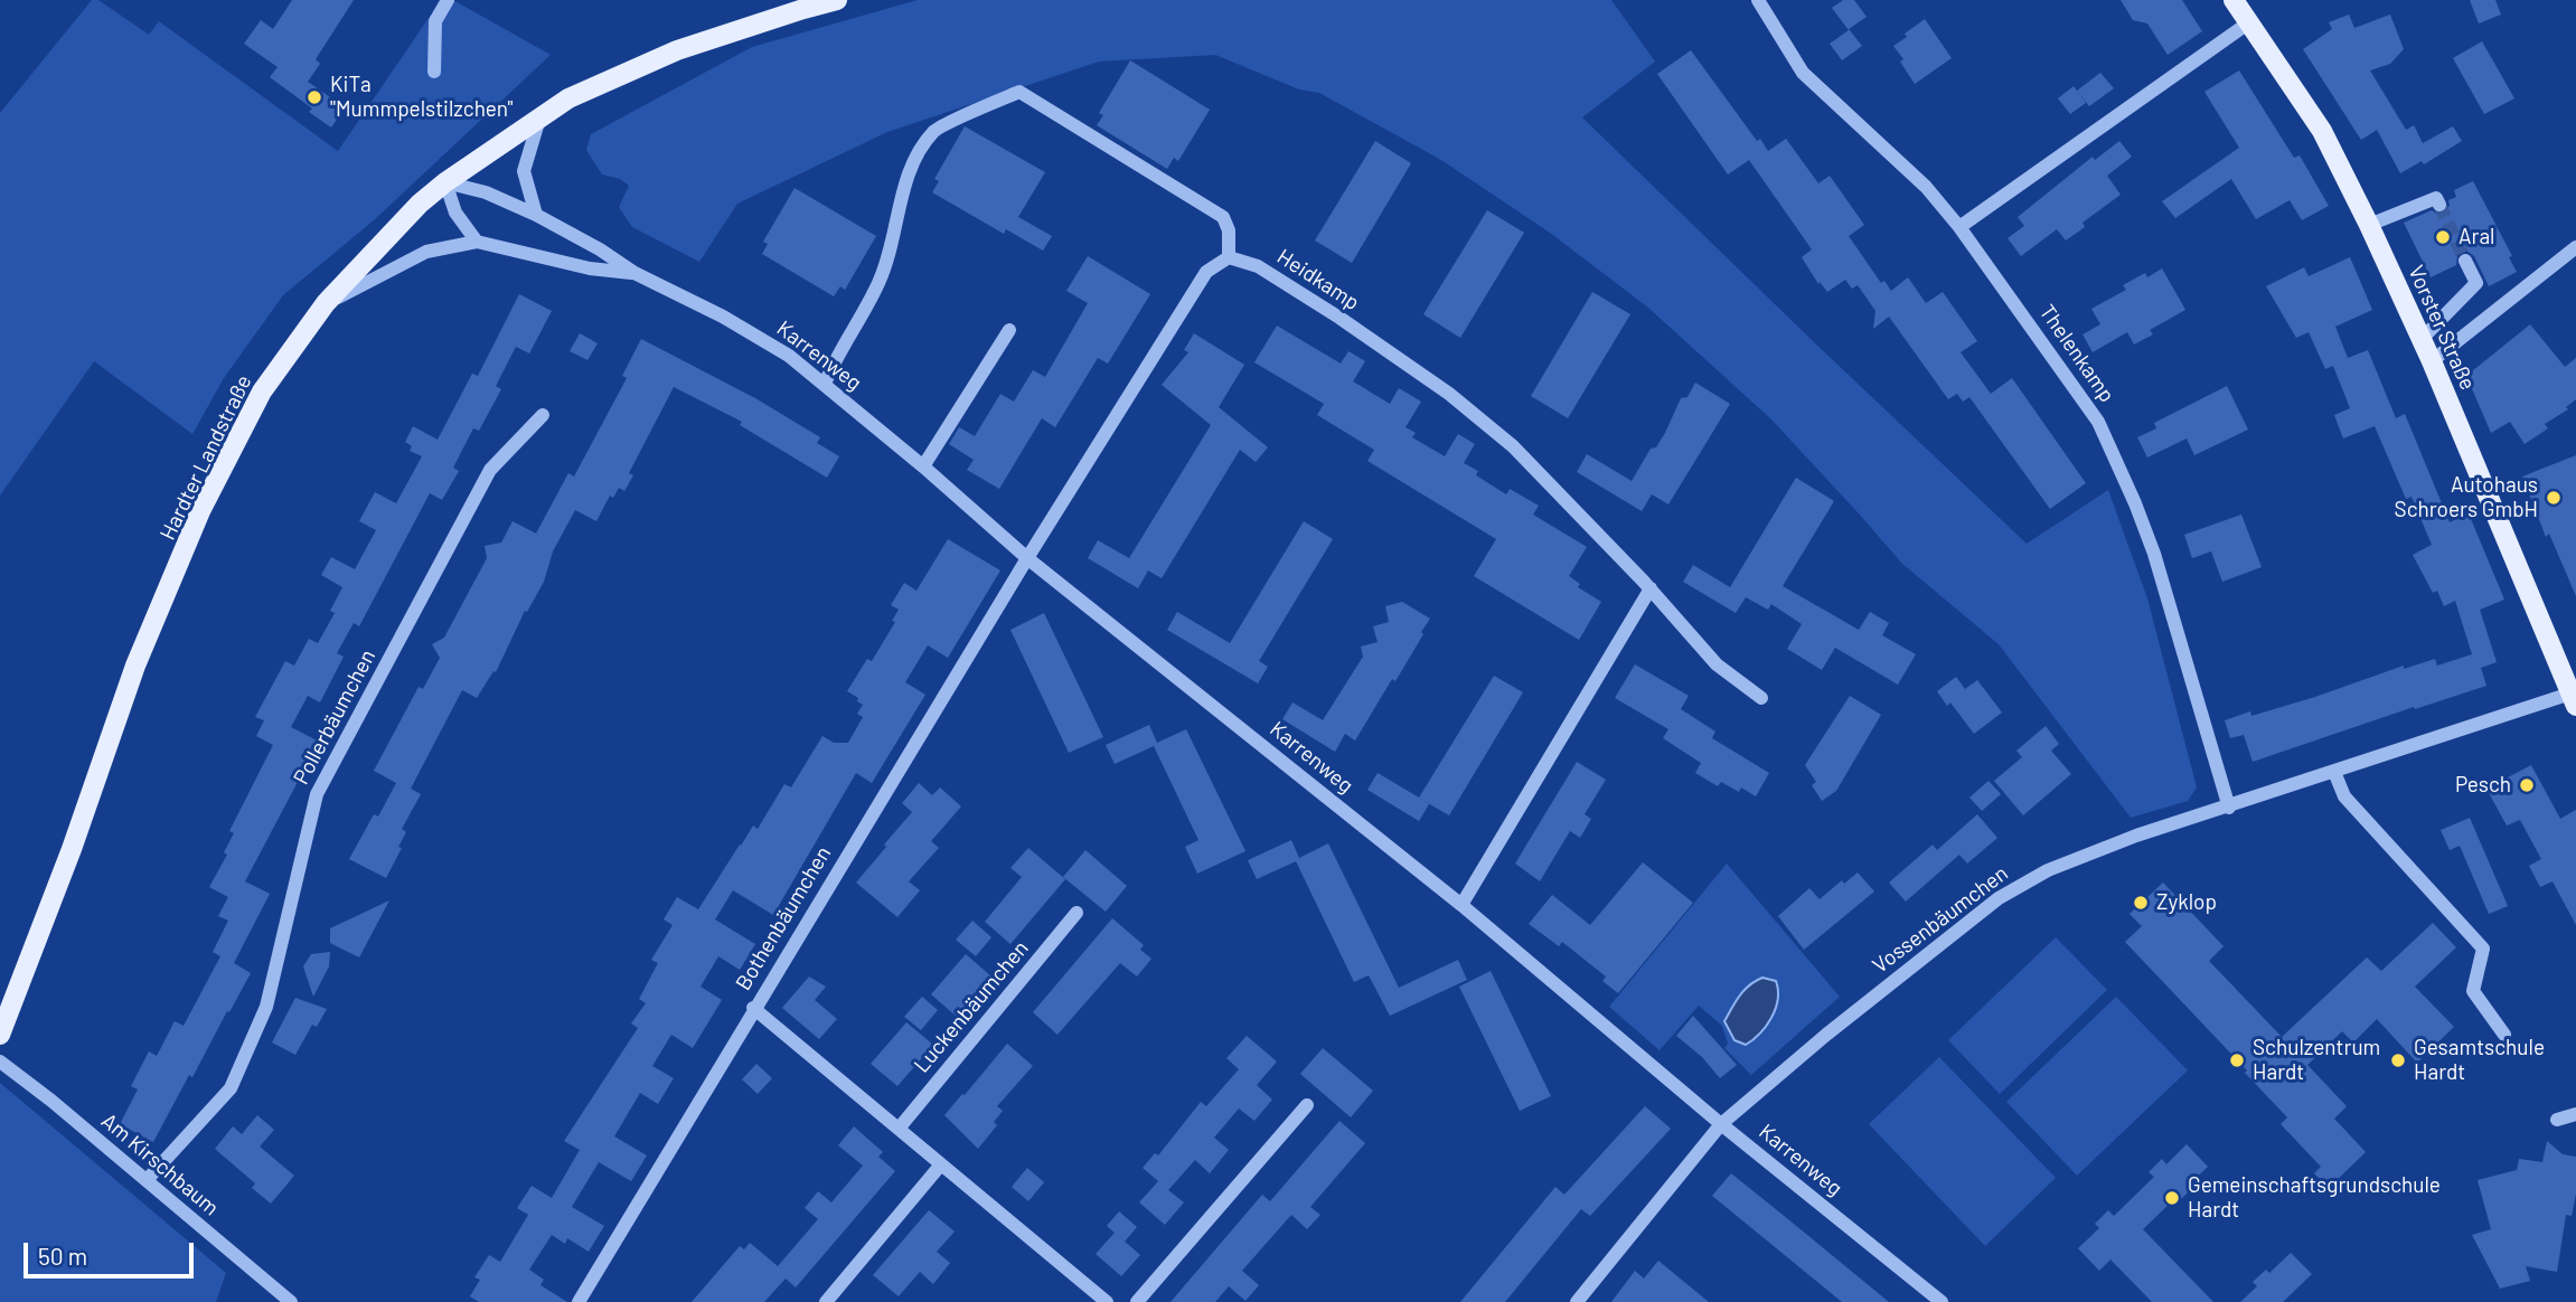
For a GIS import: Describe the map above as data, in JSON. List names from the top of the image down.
{
  "streets": {
    "main road": ["Vorster Straße", "Hardter Landstraße"],
    "street": [
      "Heidkamp",
      "Thelenkamp",
      "Karrenweg",
      "Pollerbäumchen",
      "Bothenbäumchen",
      "Vossenbäumchen",
      "Luckenbäumchen",
      "Am Kirschbaum"
    ]
  },
  "crossings": [
    ["Vorster Straße", "Vossenbäumchen"],
    ["Thelenkamp", "Vossenbäumchen"],
    ["Karrenweg", "Hardter Landstraße"],
    ["Karrenweg", "Bothenbäumchen"],
    ["Karrenweg", "Vossenbäumchen"],
    ["Pollerbäumchen", "Am Kirschbaum"]
  ],
  "places": [
    "KiTa \"Mummpelstilzchen\"",
    "Aral",
    "Autohaus Schroers GmbH",
    "Pesch",
    "Zyklop",
    "Schulzentrum Hardt",
    "Gesamtschule Hardt",
    "Gemeinschaftsgrundschule Hardt"
  ],
  "scale_bar": "50 m"
}
